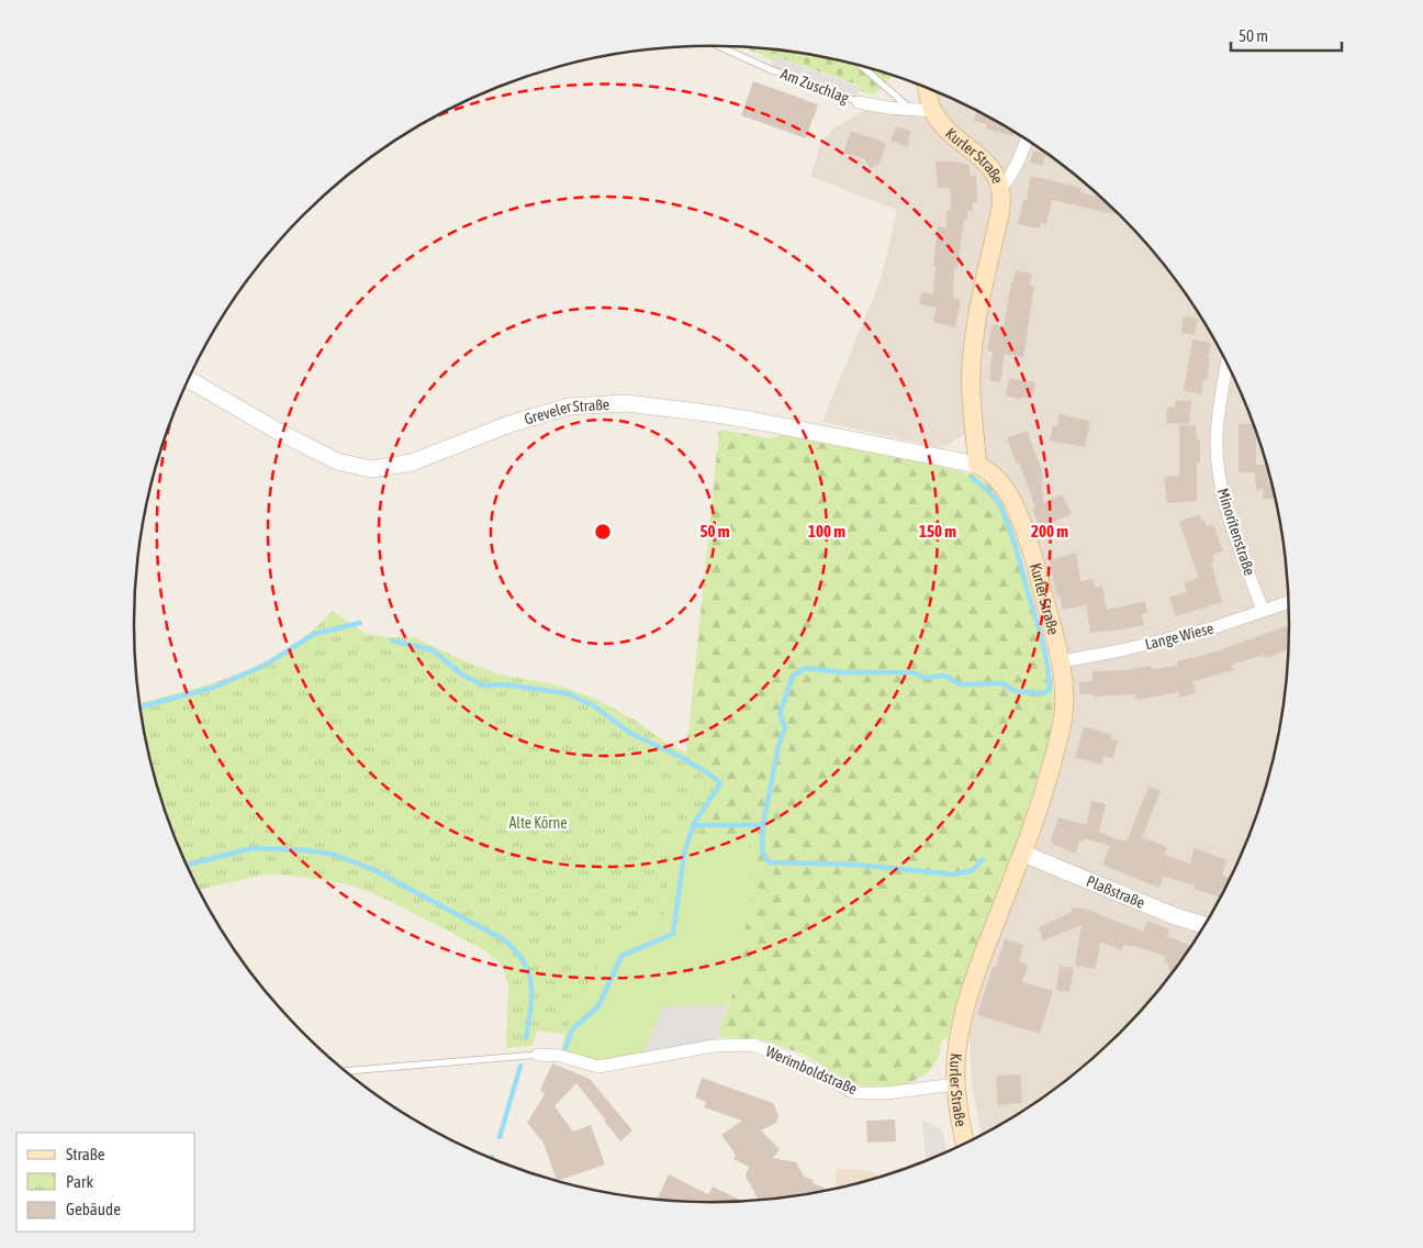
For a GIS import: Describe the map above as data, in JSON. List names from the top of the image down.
{
  "streets": {
    "main road": ["Kurler Straße"],
    "street": [
      "Am Zuschlag",
      "Greveler Straße",
      "Minoritenstraße",
      "Lange Wiese",
      "Plaßstraße",
      "Werimboldstraße"
    ]
  },
  "crossings": [
    ["Am Zuschlag", "Kurler Straße"],
    ["Kurler Straße", "Greveler Straße"],
    ["Kurler Straße", "Lange Wiese"],
    ["Kurler Straße", "Plaßstraße"],
    ["Kurler Straße", "Werimboldstraße"],
    ["Minoritenstraße", "Lange Wiese"]
  ],
  "parks": ["Alte Körne"],
  "legend": ["Straße", "Park", "Gebäude"],
  "scale_bar": "50 m",
  "rings": [
    "50 m",
    "100 m",
    "150 m",
    "200 m"
  ]
}
